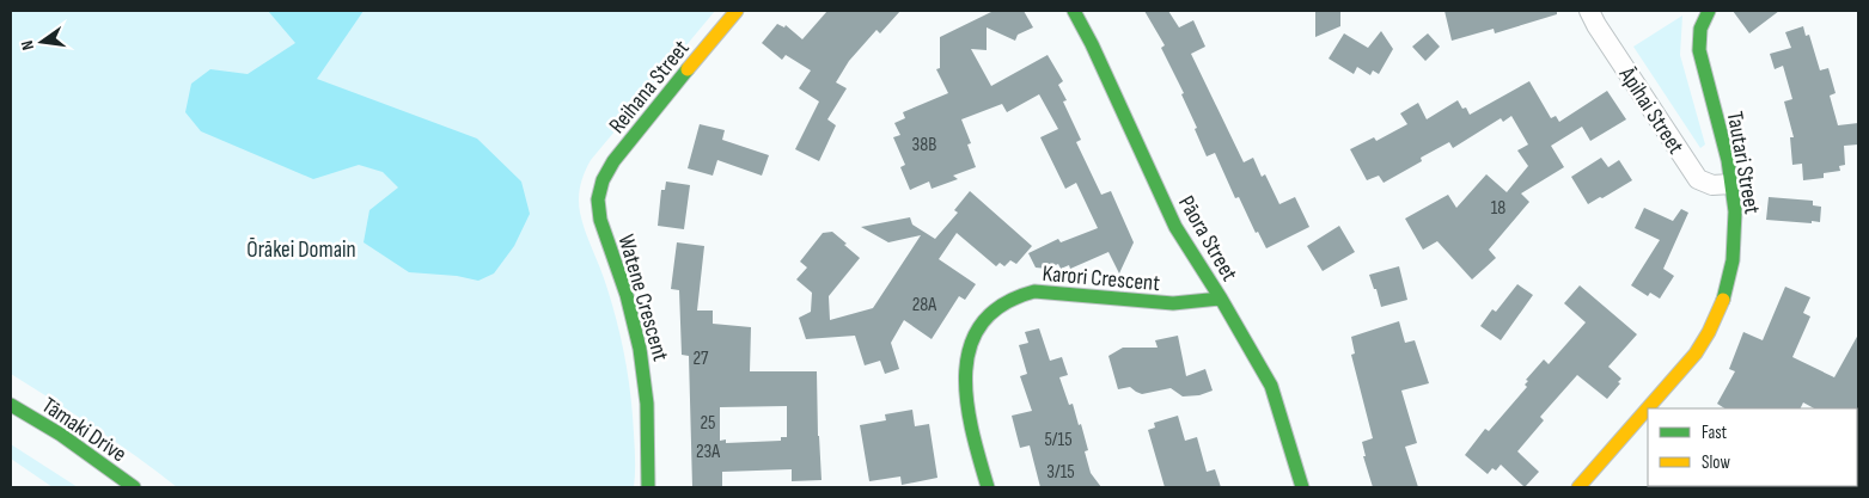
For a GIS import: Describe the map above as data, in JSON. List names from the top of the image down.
{
  "streets": {
    "street": [
      "Reihana Street",
      "Āpihai Street",
      "Tautari Street",
      "Pāora Street",
      "Karori Crescent",
      "Watene Crescent",
      "Tāmaki Drive"
    ]
  },
  "crossings": [
    ["Reihana Street", "Watene Crescent"],
    ["Āpihai Street", "Tautari Street"],
    ["Pāora Street", "Karori Crescent"]
  ],
  "parks": ["Ōrākei Domain"],
  "house_numbers": [
    "38B",
    "18",
    "28A",
    "27",
    "25",
    "5/15",
    "23A",
    "3/15"
  ],
  "legend": ["Fast", "Slow"],
  "north": "left"
}
